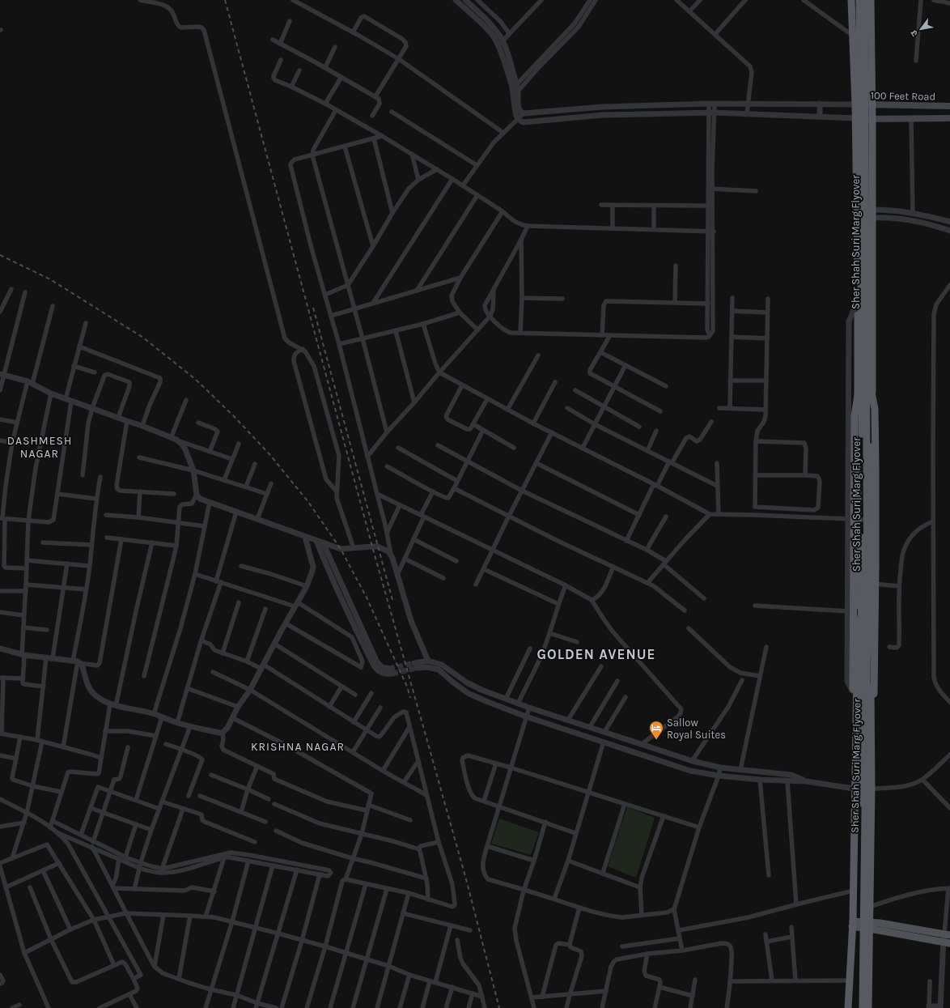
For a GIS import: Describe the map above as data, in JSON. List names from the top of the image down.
{
  "streets": {
    "highway": ["Sher Shah Suri Marg Flyover"],
    "main road": ["100 Feet Road"]
  },
  "districts": ["DASHMESH NAGAR", "GOLDEN AVENUE", "KRISHNA NAGAR"],
  "places": {
    "hotel": ["Sallow Royal Suites"]
  },
  "north": "bottom left"
}
